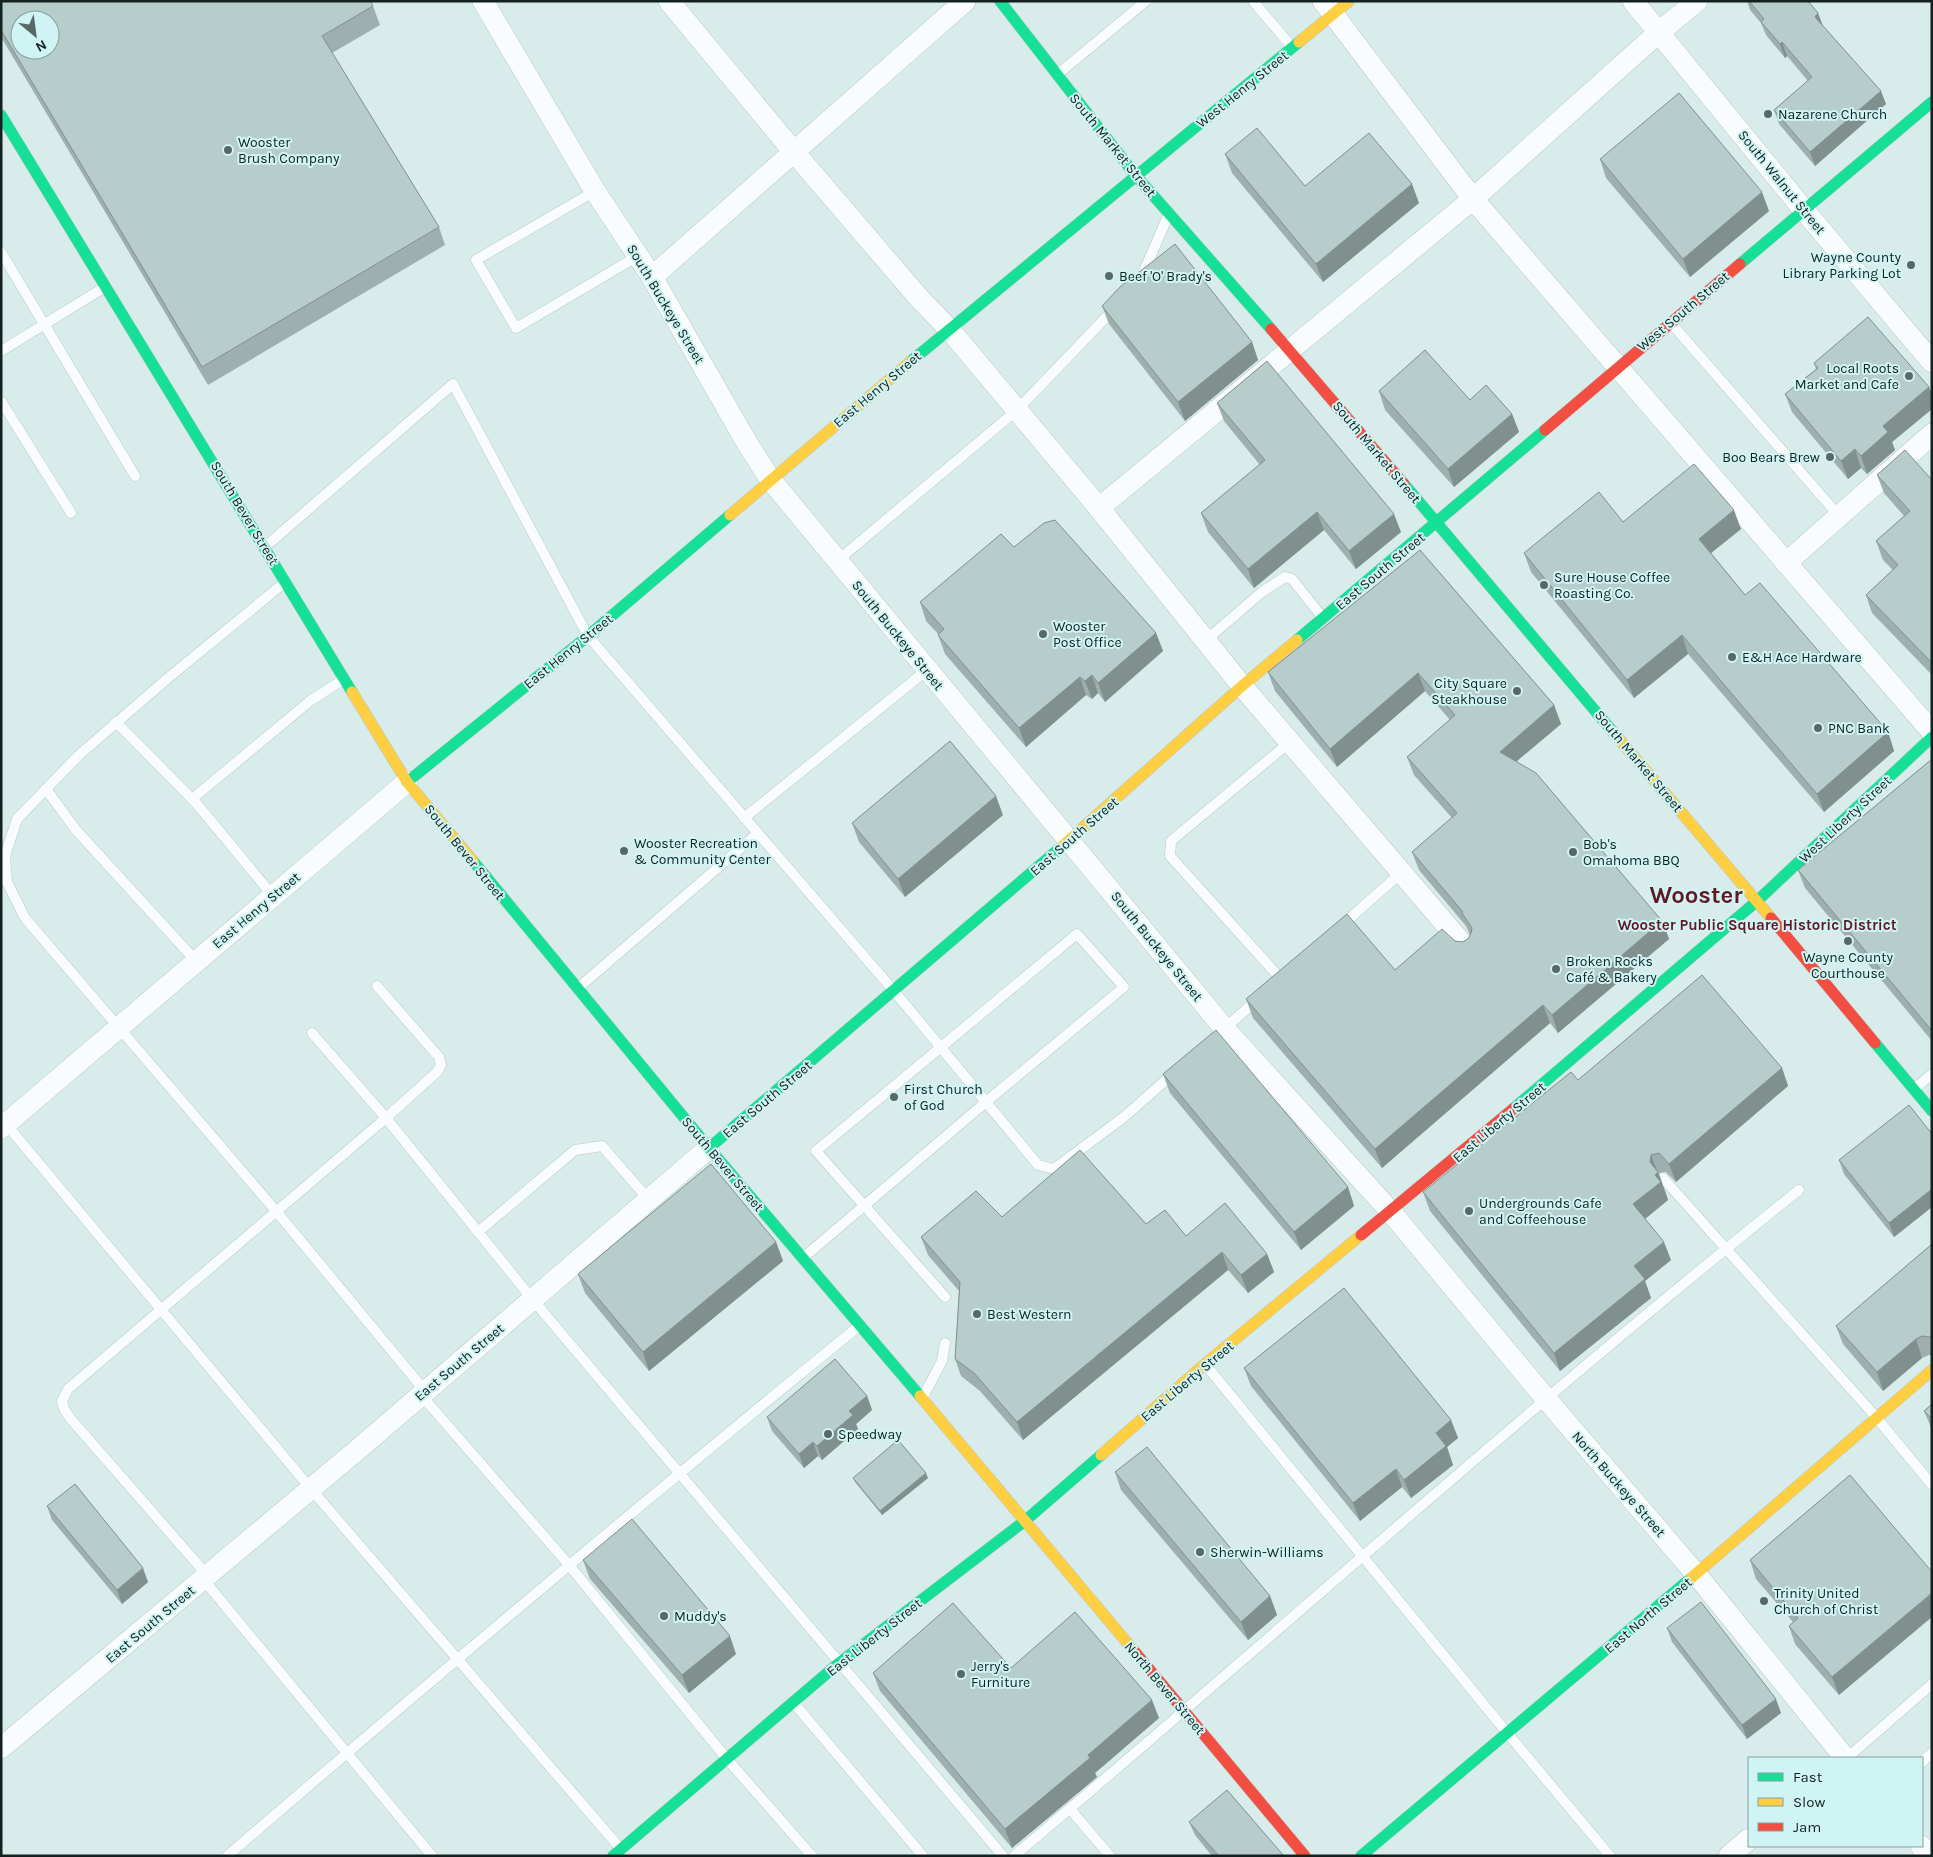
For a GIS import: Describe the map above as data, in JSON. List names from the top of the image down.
{
  "streets": {
    "main road": [
      "West Henry Street",
      "South Market Street",
      "West South Street",
      "East Henry Street",
      "South Bever Street",
      "East South Street",
      "West Liberty Street",
      "East Liberty Street",
      "East North Street",
      "North Bever Street"
    ],
    "street": ["South Walnut Street", "South Buckeye Street", "North Buckeye Street"]
  },
  "crossings": [
    ["West Henry Street", "South Market Street"],
    ["West Henry Street", "East Henry Street"],
    ["South Market Street", "West South Street"],
    ["South Market Street", "East Henry Street"],
    ["South Market Street", "East South Street"],
    ["South Market Street", "West Liberty Street"],
    ["South Market Street", "East Liberty Street"],
    ["South Walnut Street", "West South Street"],
    ["South Buckeye Street", "East Henry Street"],
    ["South Buckeye Street", "East South Street"],
    ["South Buckeye Street", "East Liberty Street"],
    ["South Buckeye Street", "North Buckeye Street"],
    ["West South Street", "East South Street"],
    ["East Henry Street", "South Bever Street"],
    ["South Bever Street", "East South Street"],
    ["South Bever Street", "East Liberty Street"],
    ["South Bever Street", "North Bever Street"],
    ["West Liberty Street", "East Liberty Street"],
    ["East Liberty Street", "North Buckeye Street"],
    ["East Liberty Street", "North Bever Street"],
    ["North Buckeye Street", "East North Street"]
  ],
  "districts": ["Wooster", "Wooster Public Square Historic District"],
  "places": [
    "Nazarene Church",
    "Wooster Brush Company",
    "Wayne County Library Parking Lot",
    "Beef 'O' Brady's",
    "Local Roots Market and Cafe",
    "Boo Bears Brew",
    "Sure House Coffee Roasting Co.",
    "Wooster Post Office",
    "E&H Ace Hardware",
    "City Square Steakhouse",
    "PNC Bank",
    "Wooster Recreation & Community Center",
    "Bob's Omahoma BBQ",
    "Wayne County Courthouse",
    "Broken Rocks Café & Bakery",
    "First Church of God",
    "Undergrounds Cafe and Coffeehouse",
    "Best Western",
    "Speedway",
    "Sherwin-Williams",
    "Trinity United Church of Christ",
    "Muddy's",
    "Jerry's Furniture"
  ],
  "legend": ["Fast", "Slow", "Jam"],
  "north": "bottom right"
}
